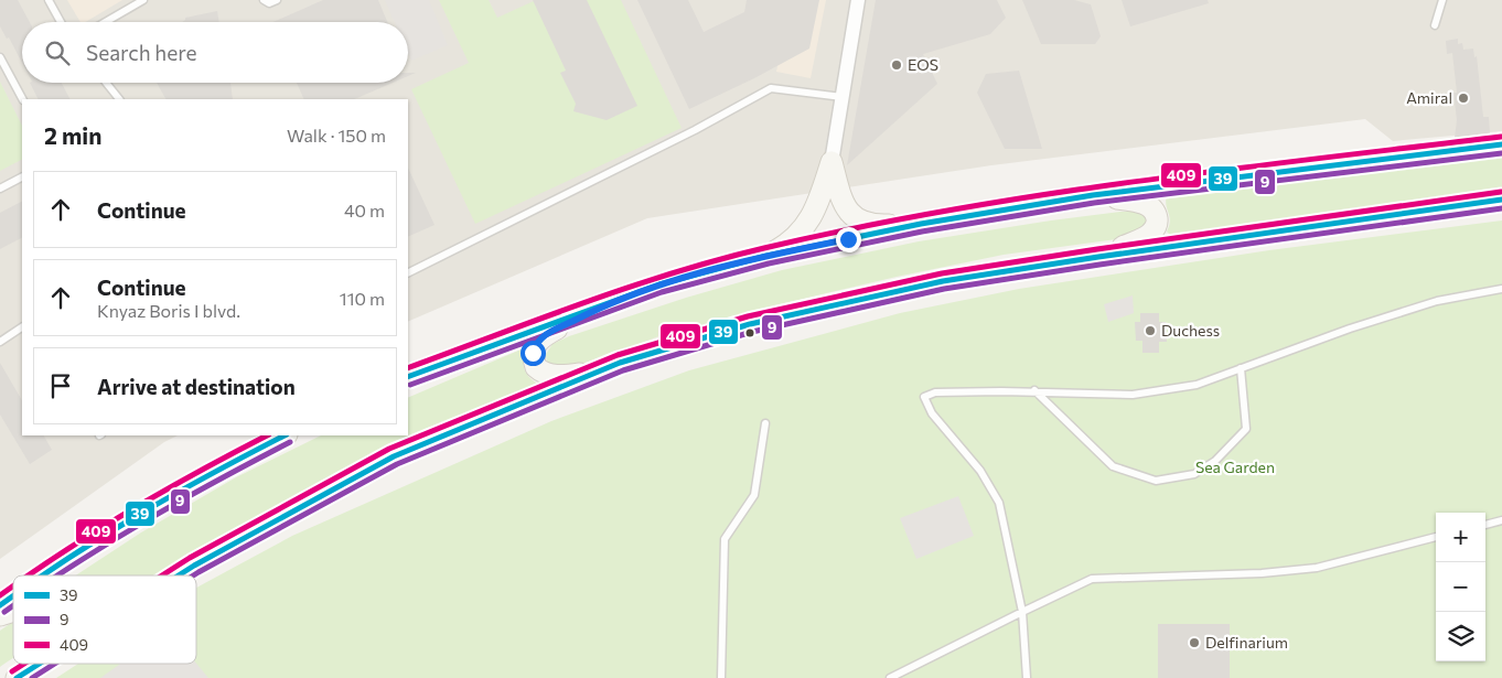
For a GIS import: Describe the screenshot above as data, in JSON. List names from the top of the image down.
{
  "parks": ["Sea Garden"],
  "places": [
    "EOS",
    "Amiral",
    "Duchess",
    "Delfinarium"
  ],
  "lines": ["transit line 409", "transit line 39", "transit line 9"],
  "legend": ["39", "9", "409"],
  "page": {
    "search": "Search here",
    "heading": ["2 min", "Walk · 150 m"],
    "list": [
      ["Continue", "40 m"],
      ["Continue", "Knyaz Boris I blvd.", "110 m"],
      "Arrive at destination"
    ],
    "map_buttons": ["+", "−"]
  }
}
